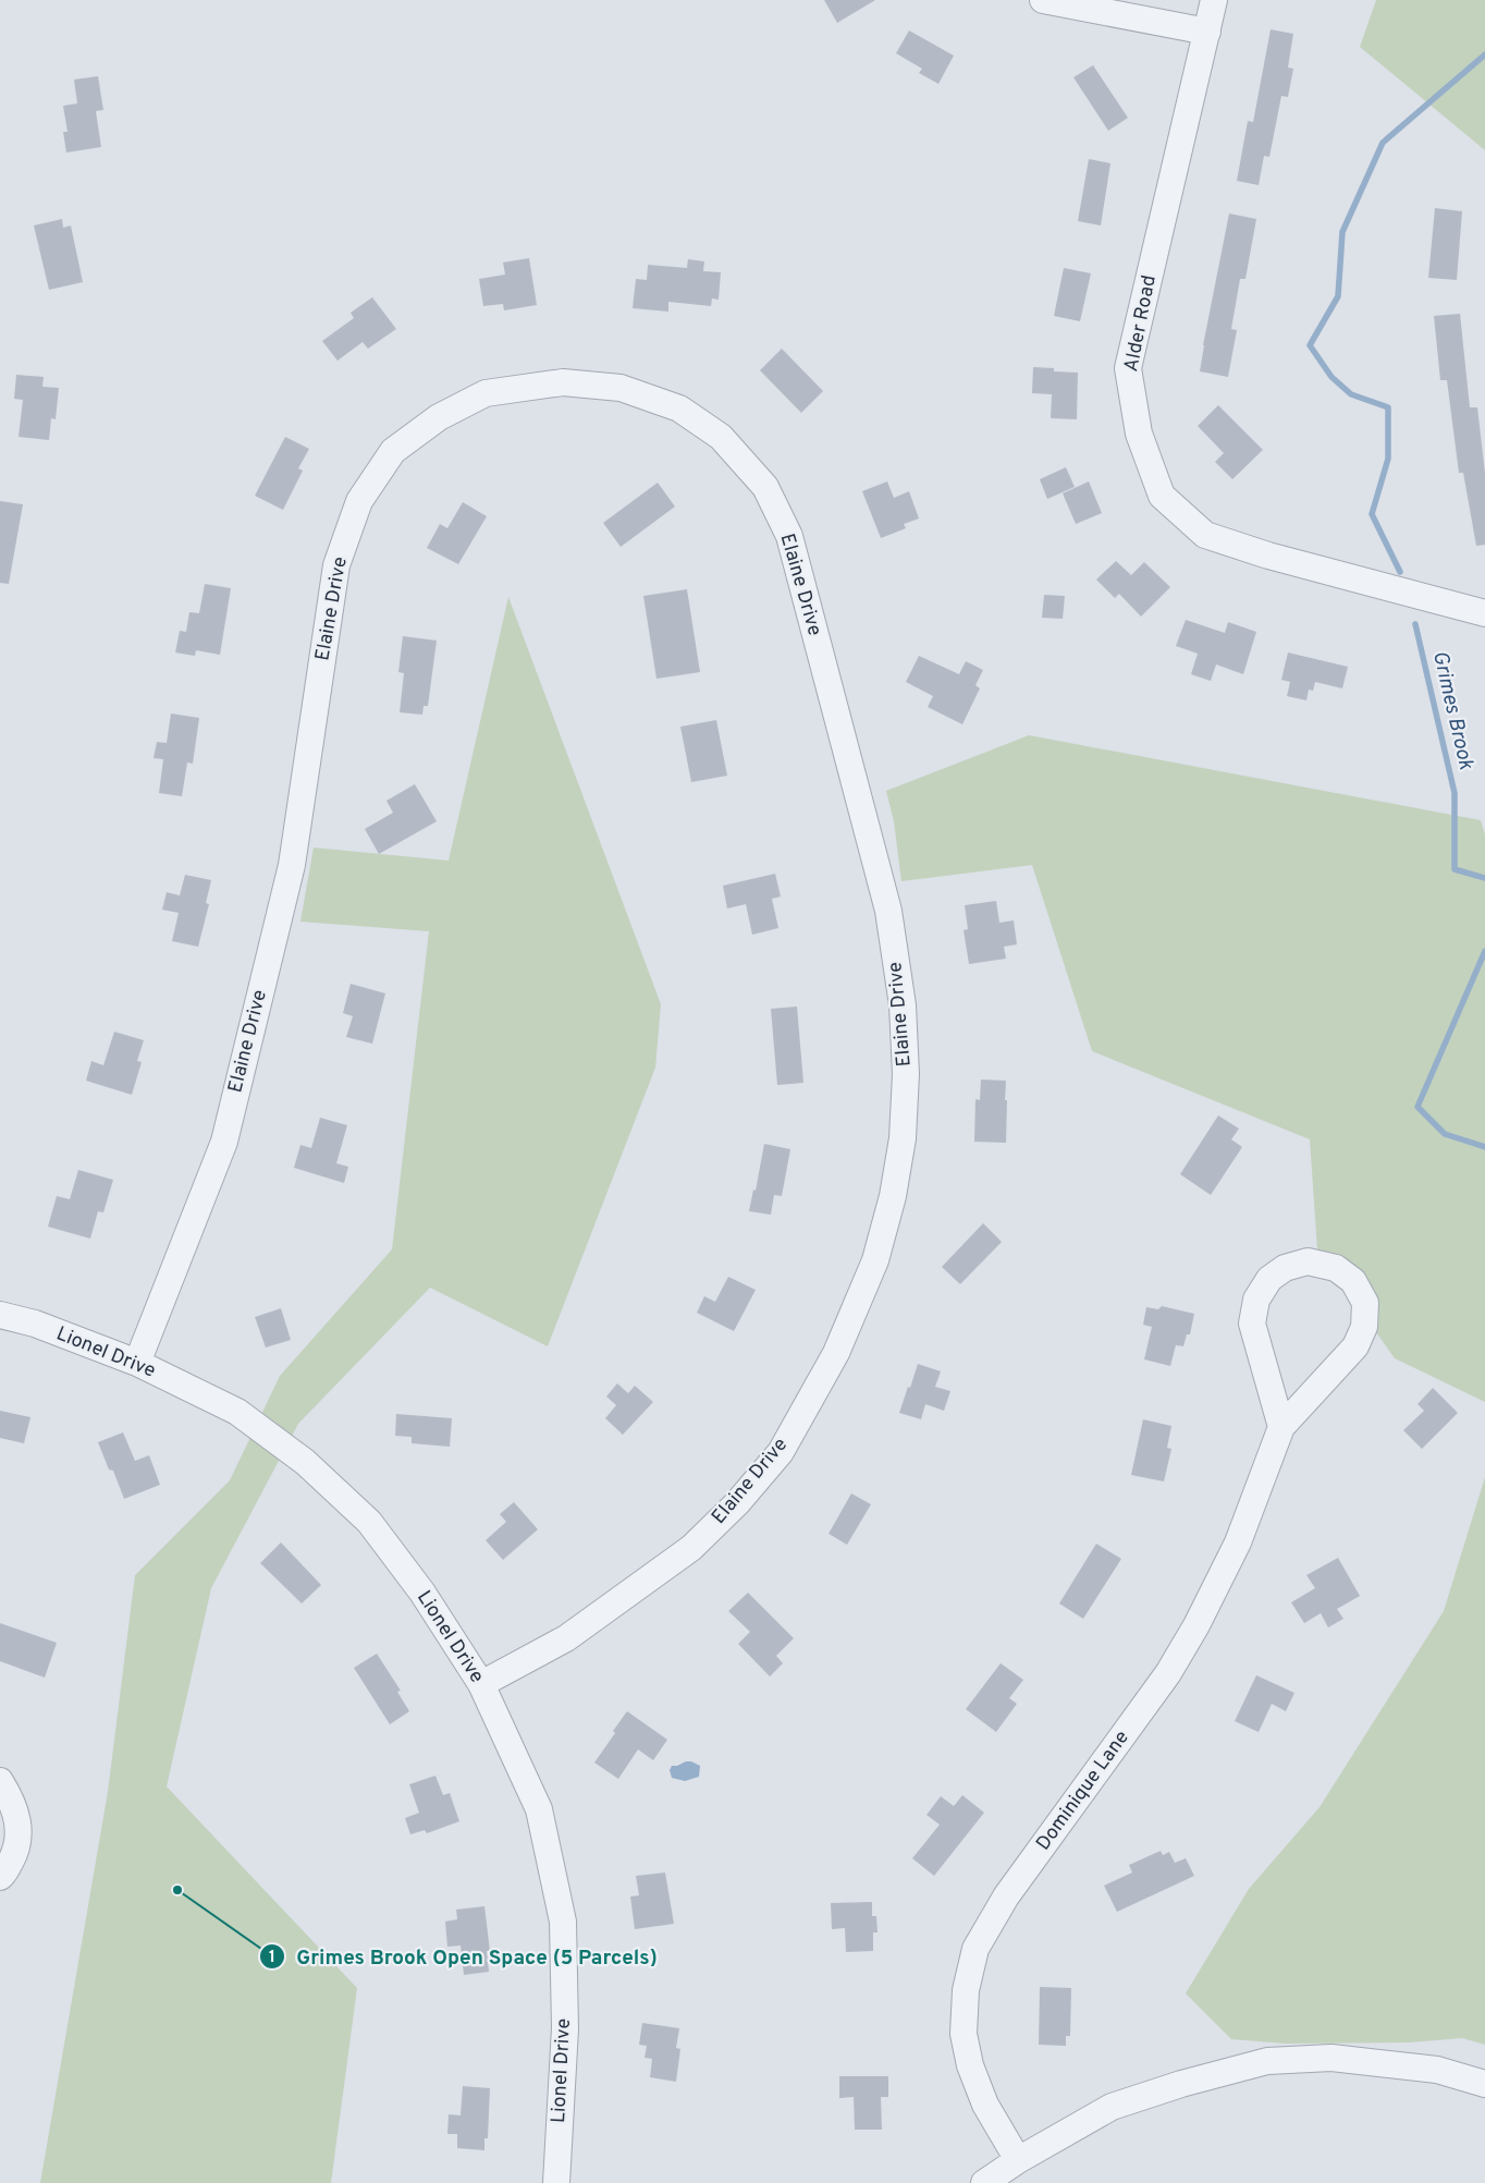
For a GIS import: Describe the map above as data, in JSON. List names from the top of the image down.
{
  "streets": {
    "street": [
      "Alder Road",
      "Elaine Drive",
      "Lionel Drive",
      "Dominique Lane"
    ]
  },
  "crossings": [
    ["Elaine Drive", "Lionel Drive"]
  ],
  "water": ["Grimes Brook"],
  "places": ["Grimes Brook Open Space (5 Parcels)"]
}
